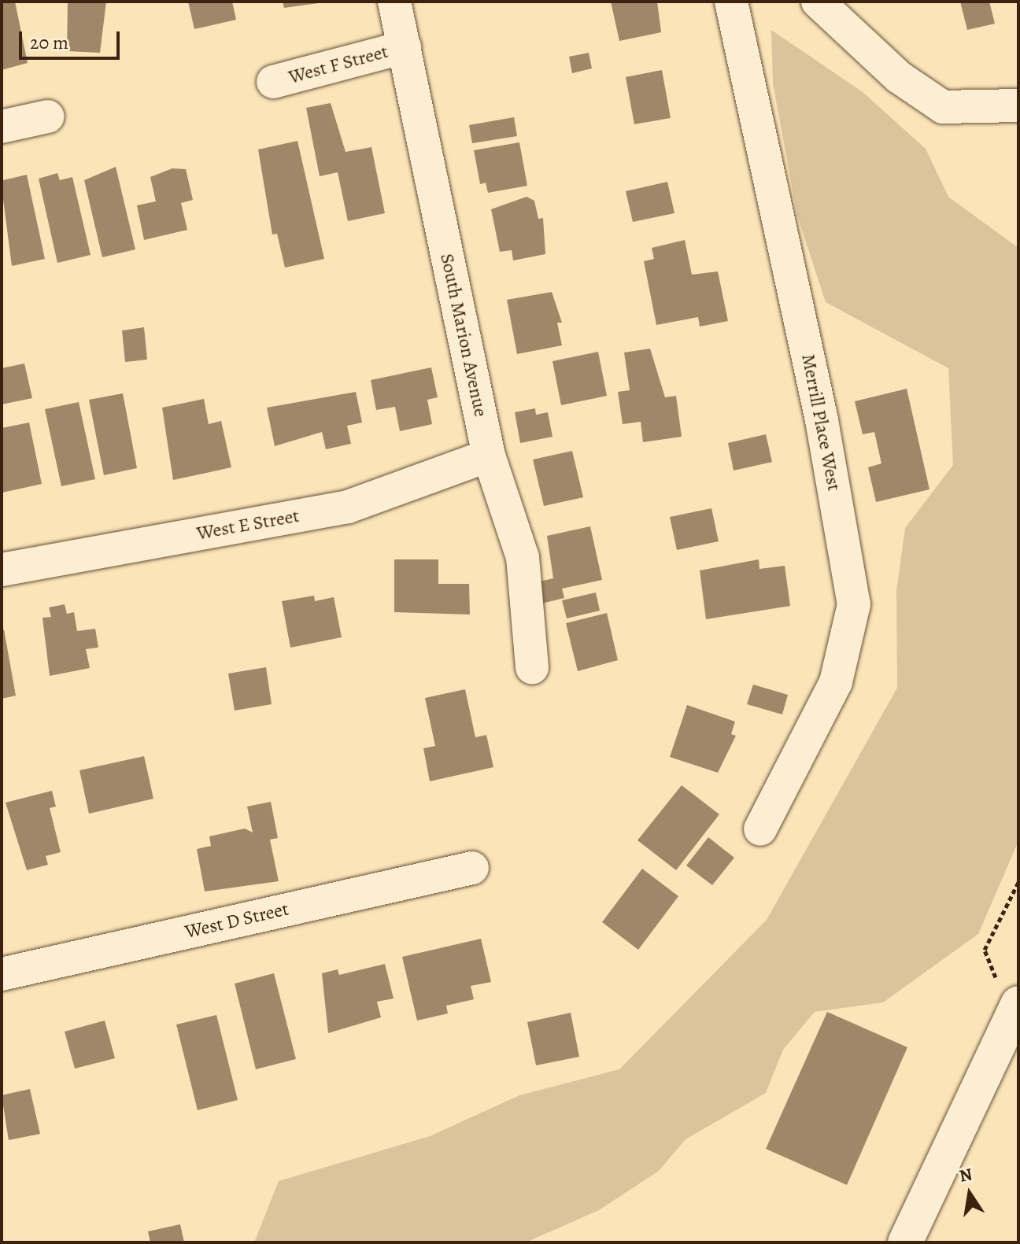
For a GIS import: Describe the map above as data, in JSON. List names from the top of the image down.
{
  "streets": {
    "street": [
      "West F Street",
      "South Marion Avenue",
      "Merrill Place West",
      "West E Street",
      "West D Street"
    ]
  },
  "crossings": [
    ["West F Street", "South Marion Avenue"],
    ["South Marion Avenue", "West E Street"]
  ],
  "scale_bar": "20 m",
  "north": "top"
}
